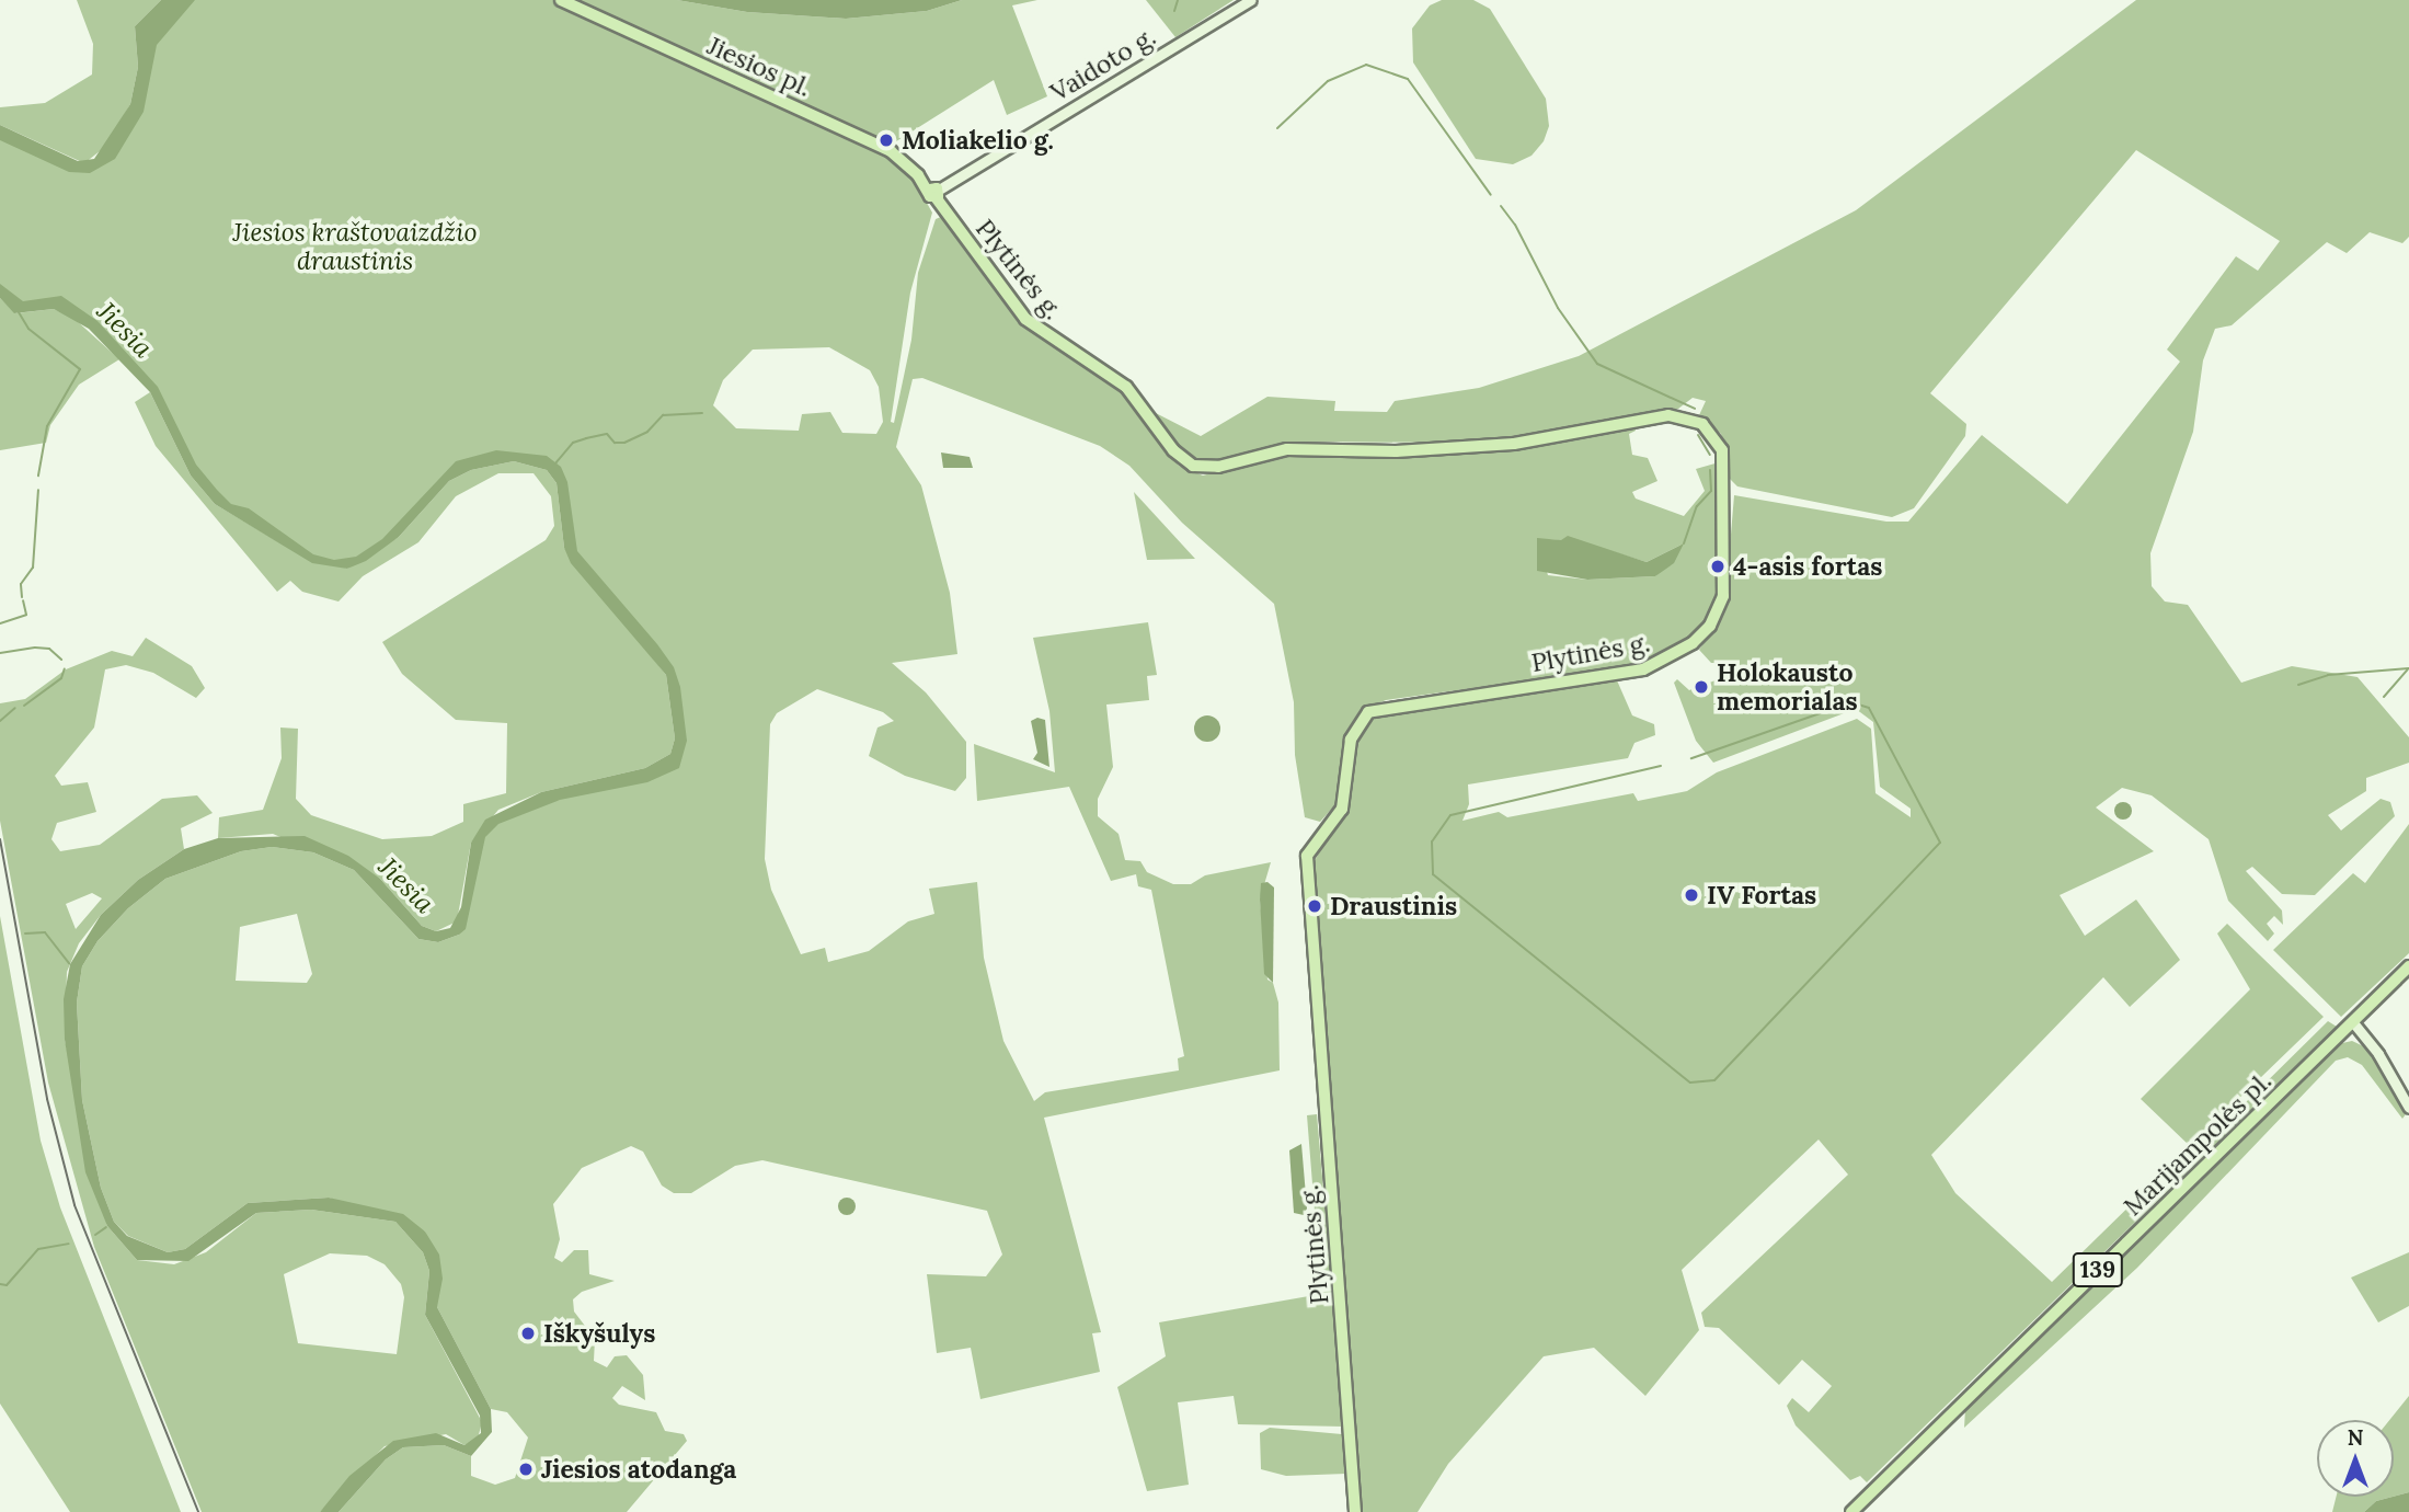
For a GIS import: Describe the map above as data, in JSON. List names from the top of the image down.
{
  "streets": {
    "main road": [
      "Vaidoto g.",
      "Jiesios pl.",
      "Plytinės g.",
      "Marijampolės pl.",
      "139"
    ]
  },
  "crossings": [
    ["Vaidoto g.", "Jiesios pl."],
    ["Vaidoto g.", "Plytinės g."],
    ["Jiesios pl.", "Plytinės g."]
  ],
  "water": ["Jiesia"],
  "parks": ["Jiesios kraštovaizdžio draustinis"],
  "places": [
    "Moliakelio g.",
    "4-asis fortas",
    "Holokausto memorialas",
    "IV Fortas",
    "Draustinis",
    "Iškyšulys",
    "Jiesios atodanga"
  ],
  "north": "top"
}
